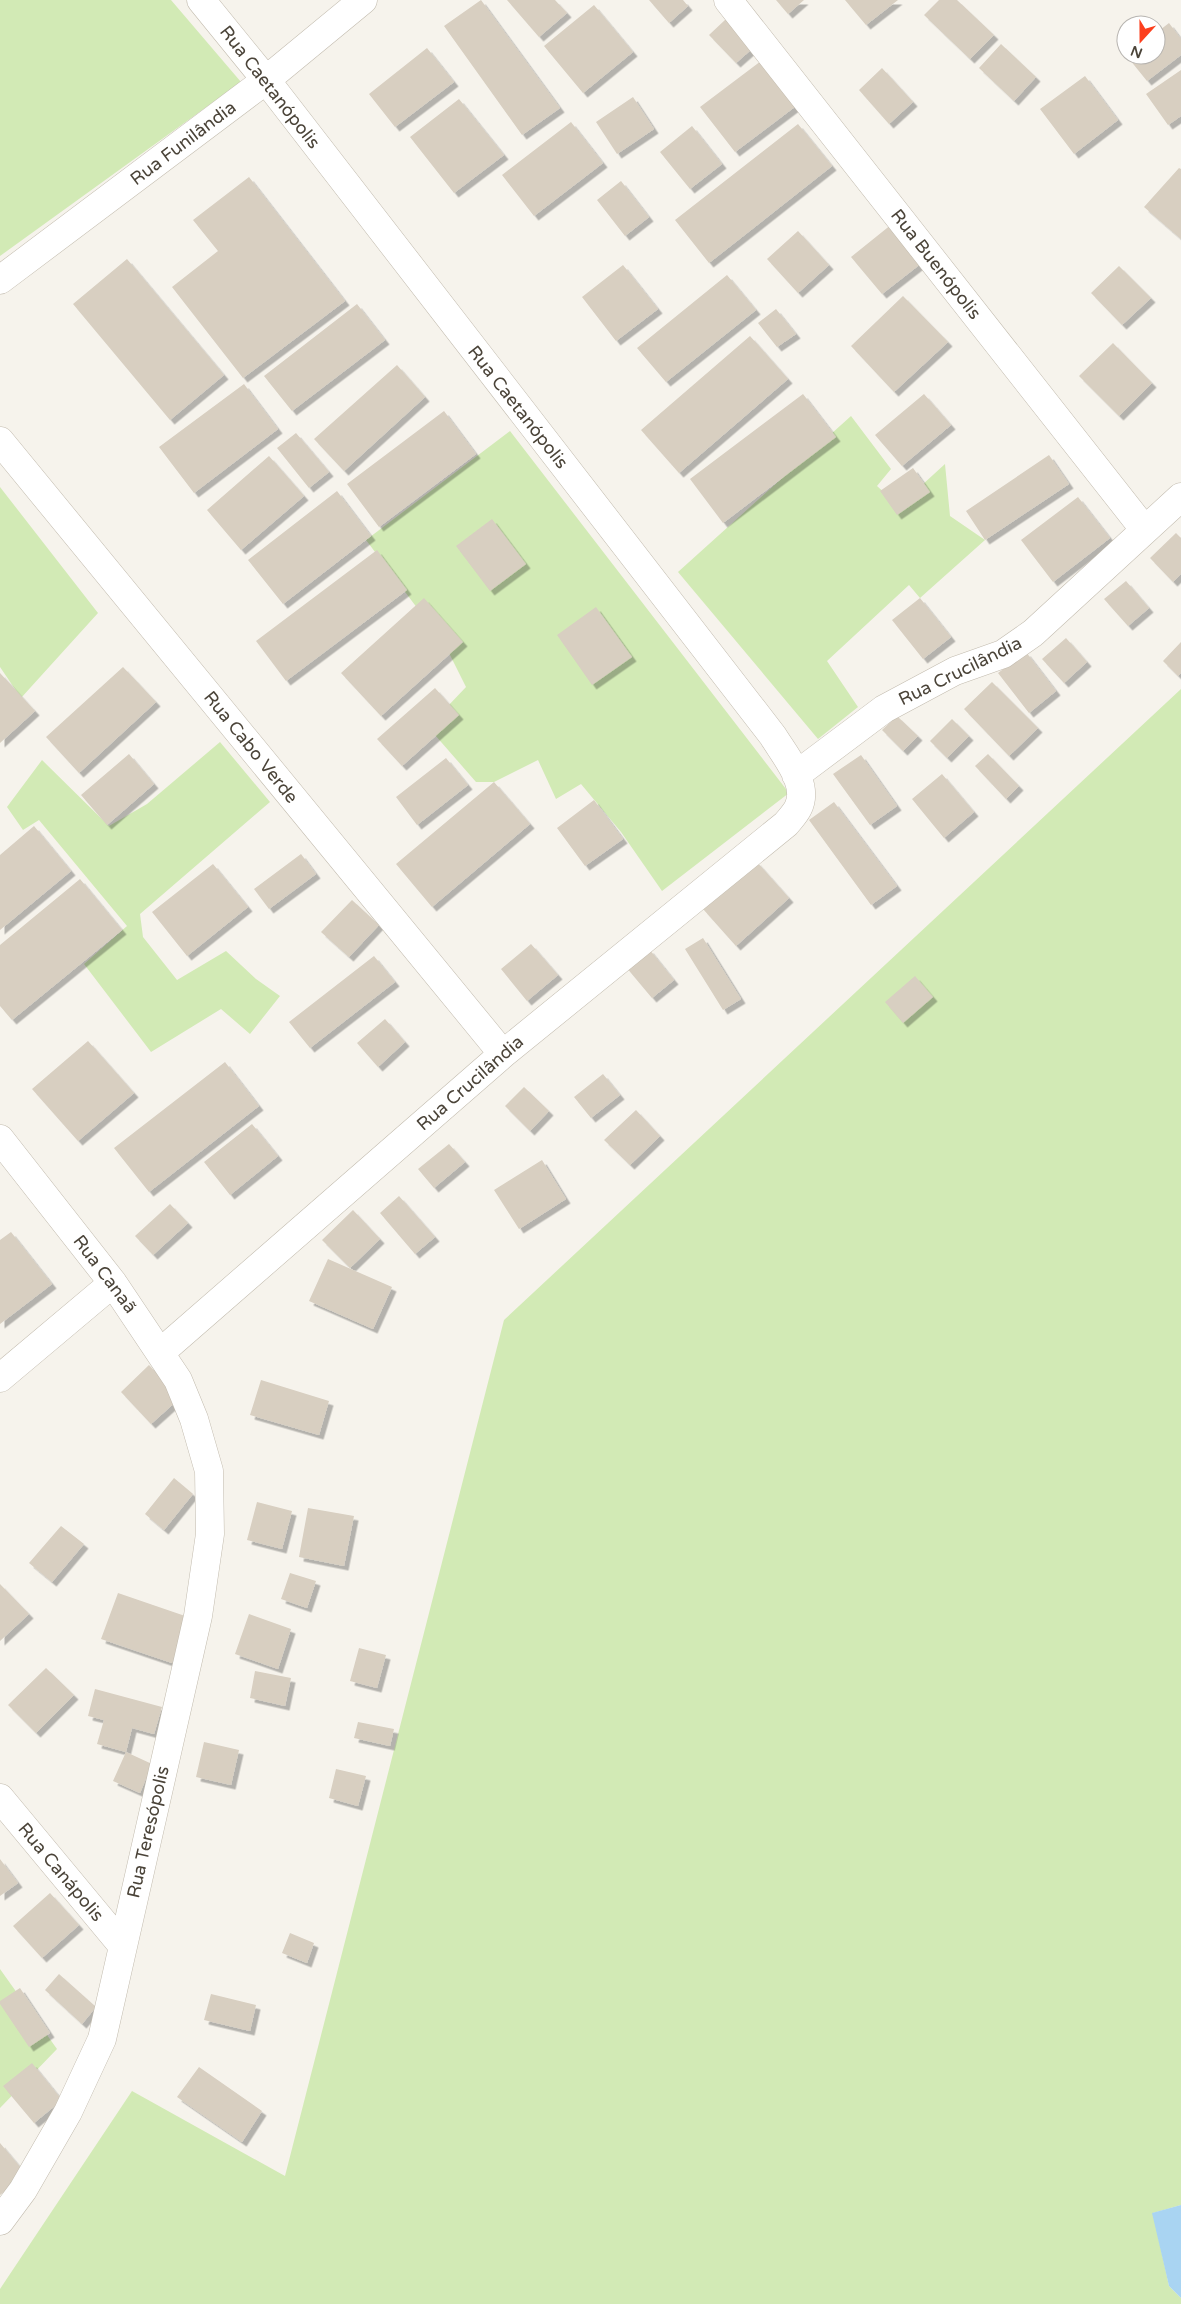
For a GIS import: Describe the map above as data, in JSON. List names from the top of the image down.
{
  "streets": {
    "street": [
      "Rua Caetanópolis",
      "Rua Funilândia",
      "Rua Buenópolis",
      "Rua Crucilândia",
      "Rua Cabo Verde",
      "Rua Canaã",
      "Rua Teresópolis",
      "Rua Canápolis"
    ]
  },
  "crossings": [
    ["Rua Caetanópolis", "Rua Funilândia"],
    ["Rua Caetanópolis", "Rua Crucilândia"],
    ["Rua Buenópolis", "Rua Crucilândia"],
    ["Rua Crucilândia", "Rua Cabo Verde"],
    ["Rua Crucilândia", "Rua Canaã"],
    ["Rua Canaã", "Rua Teresópolis"],
    ["Rua Teresópolis", "Rua Canápolis"]
  ],
  "north": "bottom"
}
